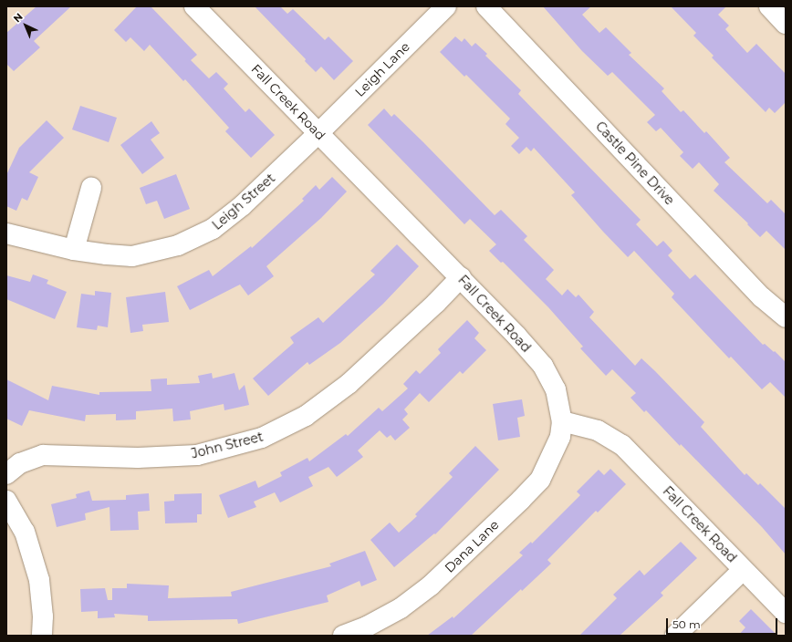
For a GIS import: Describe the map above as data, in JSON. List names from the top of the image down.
{
  "streets": {
    "street": [
      "Leigh Lane",
      "Fall Creek Road",
      "Castle Pine Drive",
      "Leigh Street",
      "John Street",
      "Dana Lane"
    ]
  },
  "crossings": [
    ["Leigh Lane", "Fall Creek Road"],
    ["Leigh Lane", "Leigh Street"],
    ["Fall Creek Road", "Leigh Street"],
    ["Fall Creek Road", "John Street"],
    ["Fall Creek Road", "Dana Lane"]
  ],
  "scale_bar": "50 m",
  "north": "top left"
}
